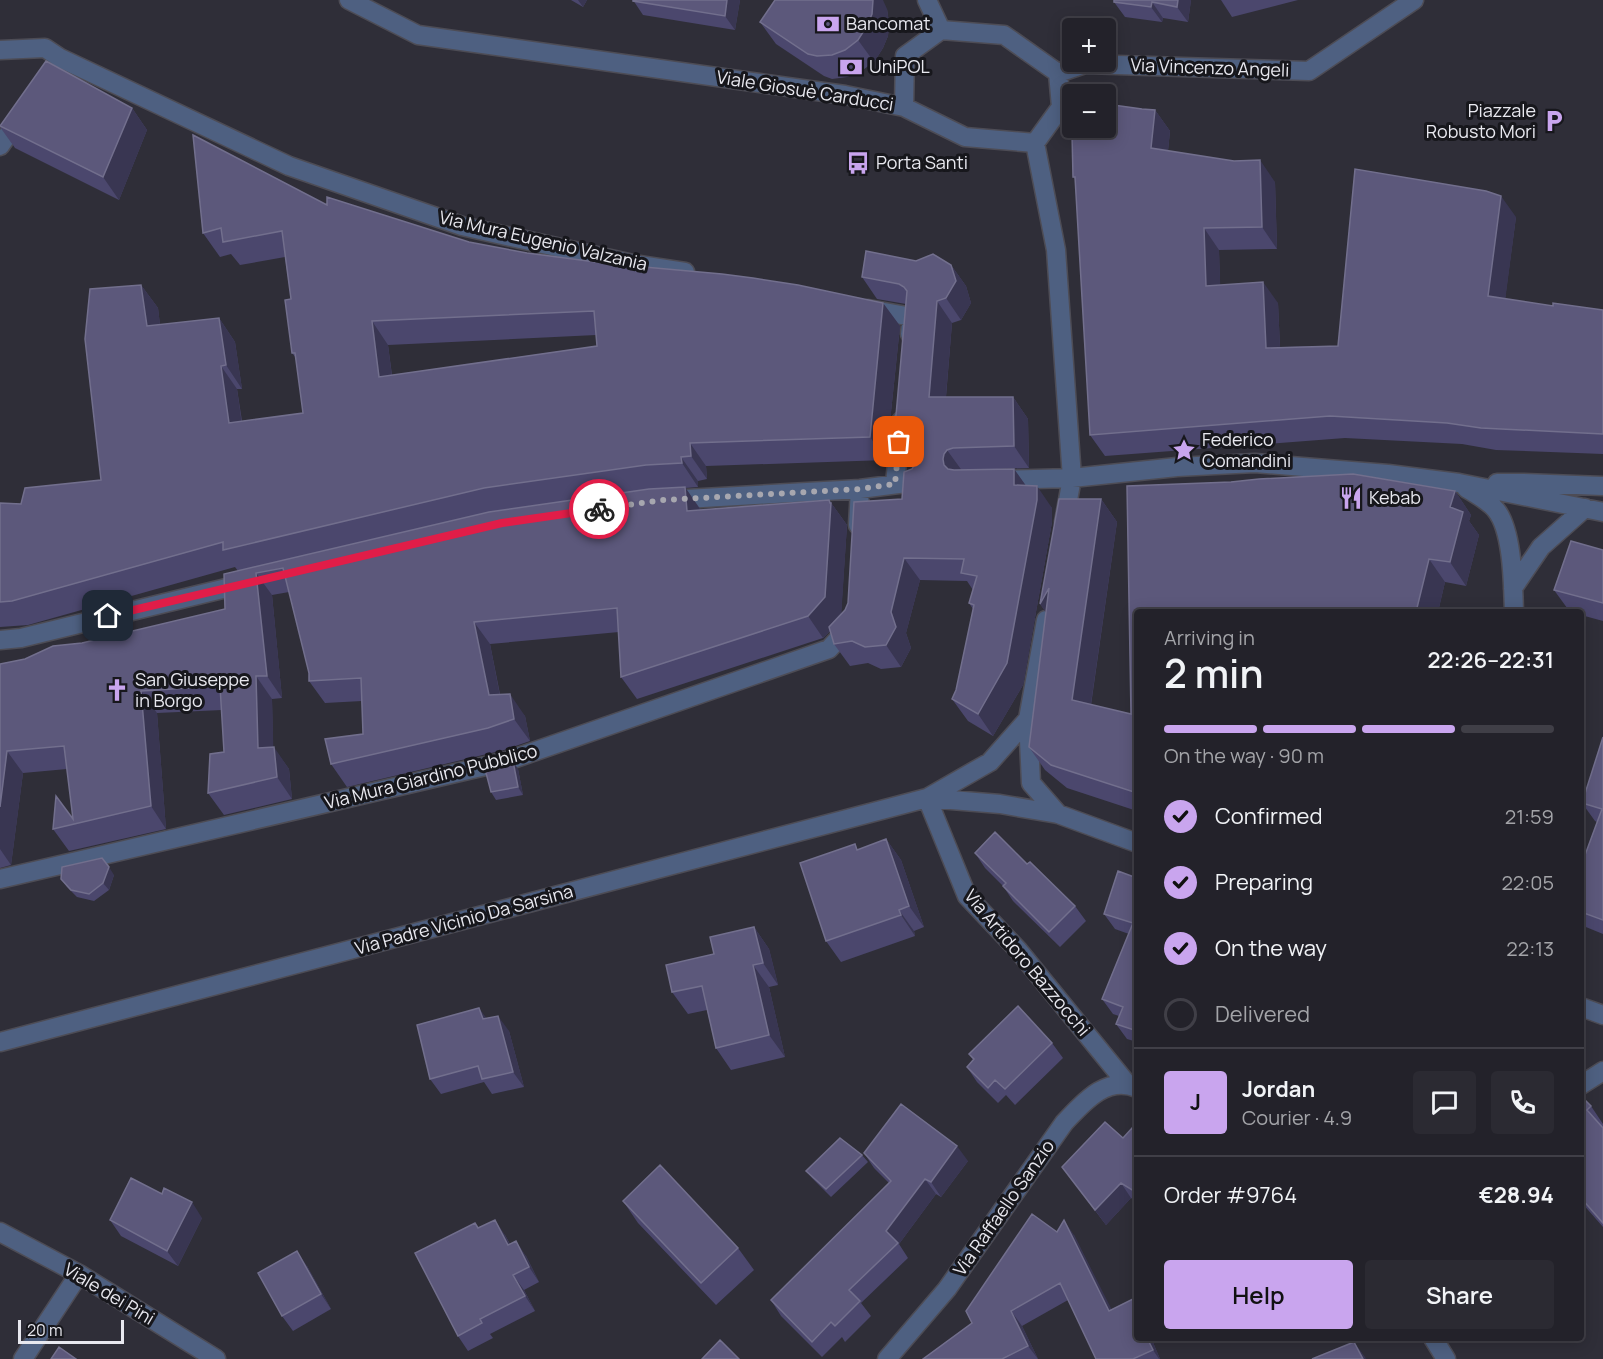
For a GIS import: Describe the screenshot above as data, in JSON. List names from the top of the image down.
{
  "streets": {
    "street": [
      "Via Vincenzo Angeli",
      "Viale Giosuè Carducci",
      "Via Mura Eugenio Valzania",
      "Via Mura Giardino Pubblico",
      "Via Padre Vicinio Da Sarsina",
      "Via Artidoro Bazzocchi",
      "Via Raffaello Sanzio",
      "Viale dei Pini"
    ]
  },
  "crossings": [
    ["Via Vincenzo Angeli", "Viale Giosuè Carducci"],
    ["Via Padre Vicinio Da Sarsina", "Via Artidoro Bazzocchi"],
    ["Via Artidoro Bazzocchi", "Via Raffaello Sanzio"]
  ],
  "places": {
    "bank": ["Bancomat", "UniPOL"],
    "parking": ["Piazzale Robusto Mori"],
    "bus stop": ["Porta Santi"],
    "place": ["Federico Comandini"],
    "restaurant": ["Kebab"],
    "church": ["San Giuseppe in Borgo"]
  },
  "scale_bar": "20 m",
  "page": {
    "map_buttons": ["+", "−"],
    "heading": ["2 min", "Arriving in", "22:26–22:31"],
    "panel": [
      "Jordan",
      "Courier · 4.9",
      "Order #9764",
      "€28.94"
    ],
    "bar": "On the way · 90 m",
    "list": [
      ["Confirmed", "21:59"],
      ["Preparing", "22:05"],
      ["On the way", "22:13"],
      "Delivered"
    ],
    "round": "J",
    "buttons": ["Help", "Share"],
    "scale": "20 m"
  }
}
